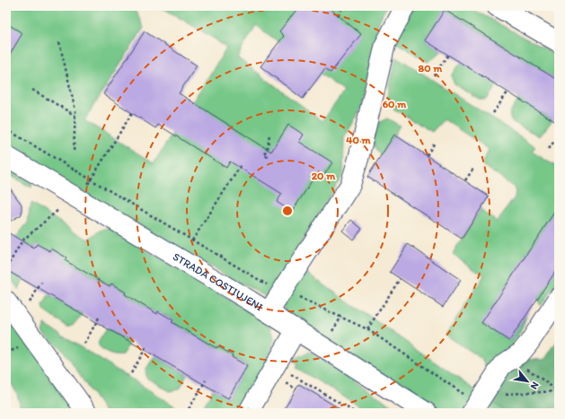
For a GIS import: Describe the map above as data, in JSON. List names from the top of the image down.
{
  "streets": {
    "street": ["STRADA COSTIUJENI"]
  },
  "north": "bottom right",
  "rings": [
    "80 m",
    "60 m",
    "40 m",
    "20 m"
  ]
}
